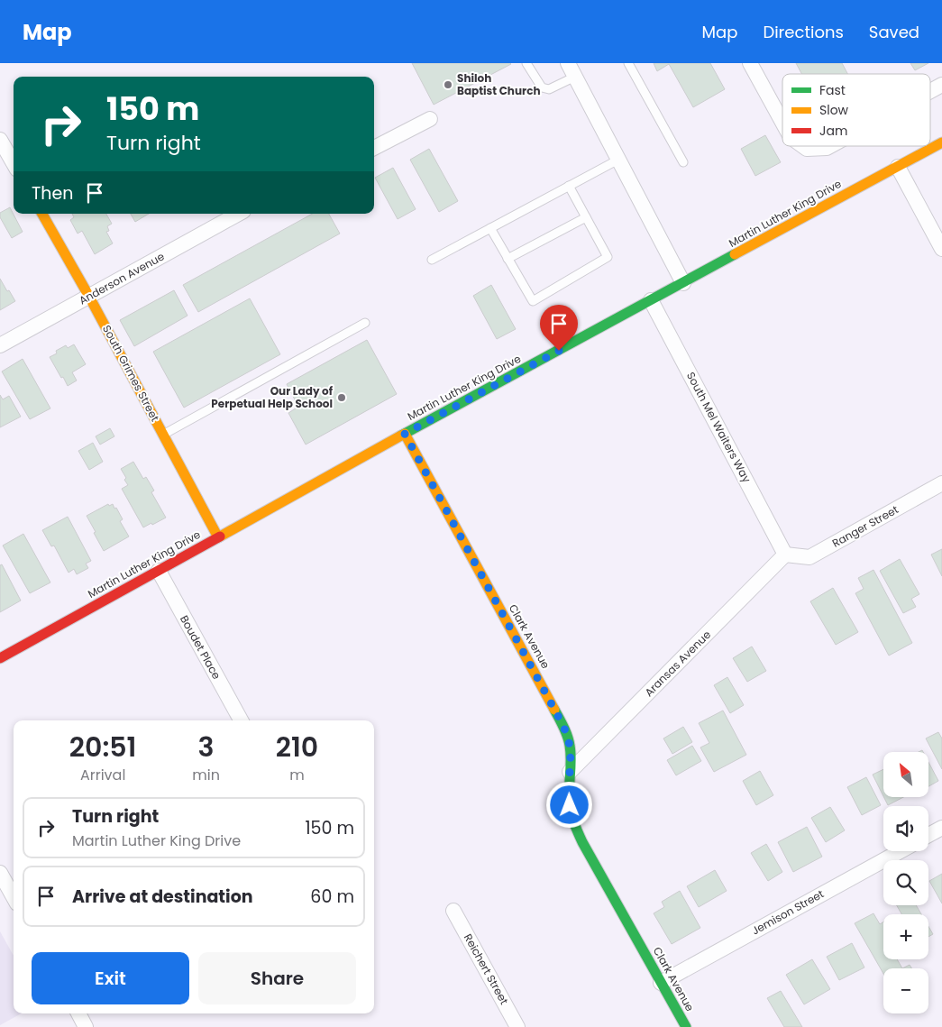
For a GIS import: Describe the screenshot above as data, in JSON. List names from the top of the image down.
{
  "streets": {
    "main road": ["Martin Luther King Drive", "South Grimes Street", "Clark Avenue"],
    "street": [
      "Anderson Avenue",
      "South Mel Waiters Way",
      "Ranger Street",
      "Boudet Place",
      "Aransas Avenue",
      "Jemison Street",
      "Reichert Street"
    ]
  },
  "crossings": [
    ["Martin Luther King Drive", "South Grimes Street"],
    ["Martin Luther King Drive", "South Mel Waiters Way"],
    ["Martin Luther King Drive", "Clark Avenue"],
    ["Martin Luther King Drive", "Boudet Place"],
    ["Anderson Avenue", "South Grimes Street"],
    ["South Mel Waiters Way", "Ranger Street"],
    ["South Mel Waiters Way", "Aransas Avenue"],
    ["Ranger Street", "Aransas Avenue"],
    ["Clark Avenue", "Aransas Avenue"],
    ["Clark Avenue", "Jemison Street"]
  ],
  "places": ["Shiloh Baptist Church", "Our Lady of Perpetual Help School"],
  "legend": ["Fast", "Slow", "Jam"],
  "north": "top left",
  "page": {
    "header": "Map",
    "nav": ["Map", "Directions", "Saved"],
    "turn": ["150 m", "Turn right"],
    "then": "Then",
    "eta": [
      "20:51",
      "Arrival",
      "3",
      "min",
      "210",
      "m"
    ],
    "map_buttons": ["+", "−"],
    "list": [
      {
        "name": "Turn right",
        "note": "Martin Luther King Drive",
        "value": "150 m"
      },
      {
        "name": "Arrive at destination",
        "value": "60 m"
      }
    ],
    "buttons": ["Exit", "Share"]
  }
}
